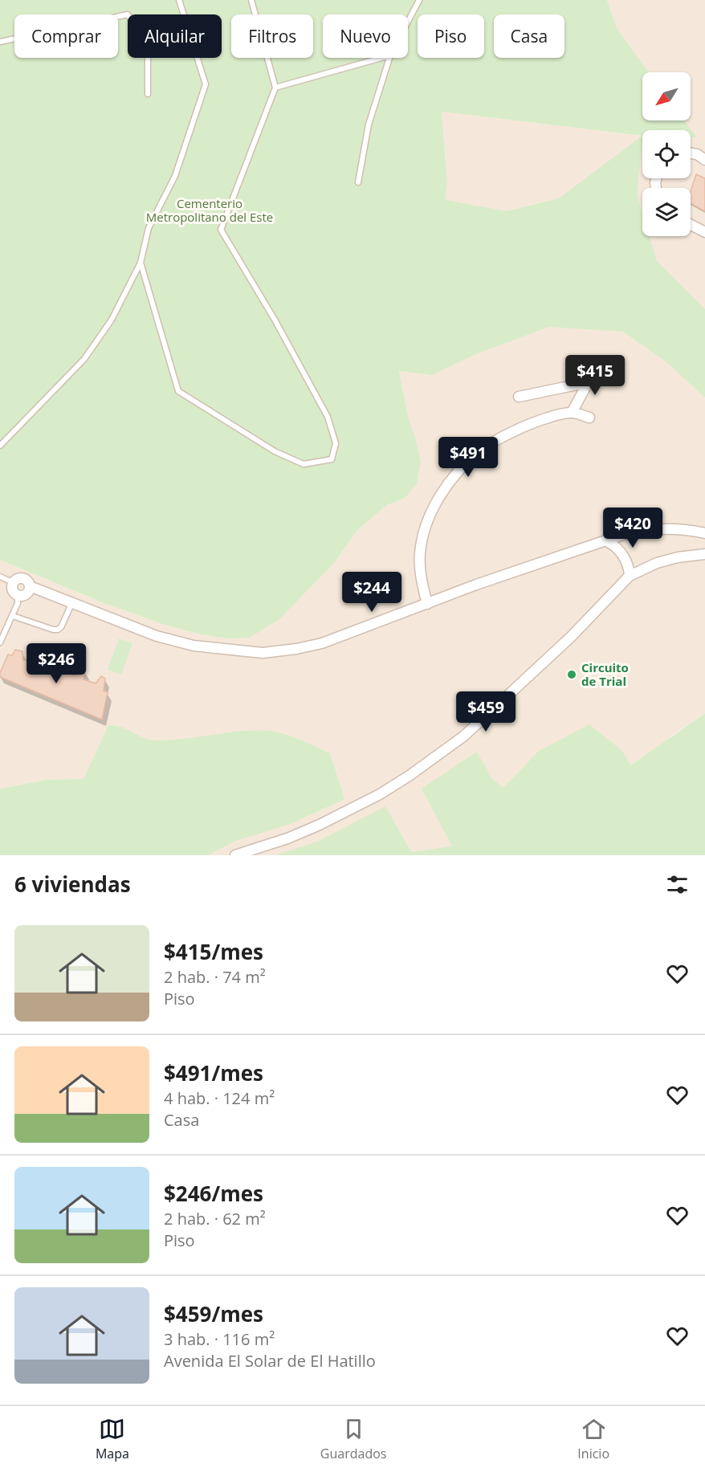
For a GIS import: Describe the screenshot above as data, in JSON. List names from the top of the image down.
{
  "parks": ["Cementerio Metropolitano del Este"],
  "places": ["Circuito de Trial"],
  "north": "bottom left",
  "page": {
    "chip": [
      "Comprar",
      "Alquilar",
      "Filtros",
      "Nuevo",
      "Piso",
      "Casa"
    ],
    "price": [
      "$415",
      "$491",
      "$420",
      "$244",
      "$246",
      "$459"
    ],
    "heading": "6 viviendas",
    "list": [
      {
        "name": "$415/mes",
        "note": "2 hab. · 74 m² · Piso"
      },
      {
        "name": "$491/mes",
        "note": "4 hab. · 124 m² · Casa"
      },
      {
        "name": "$246/mes",
        "note": "2 hab. · 62 m² · Piso"
      },
      {
        "name": "$459/mes",
        "note": "3 hab. · 116 m² · Avenida El Solar de El Hatillo"
      }
    ],
    "tabs": ["Mapa", "Guardados", "Inicio"]
  }
}
